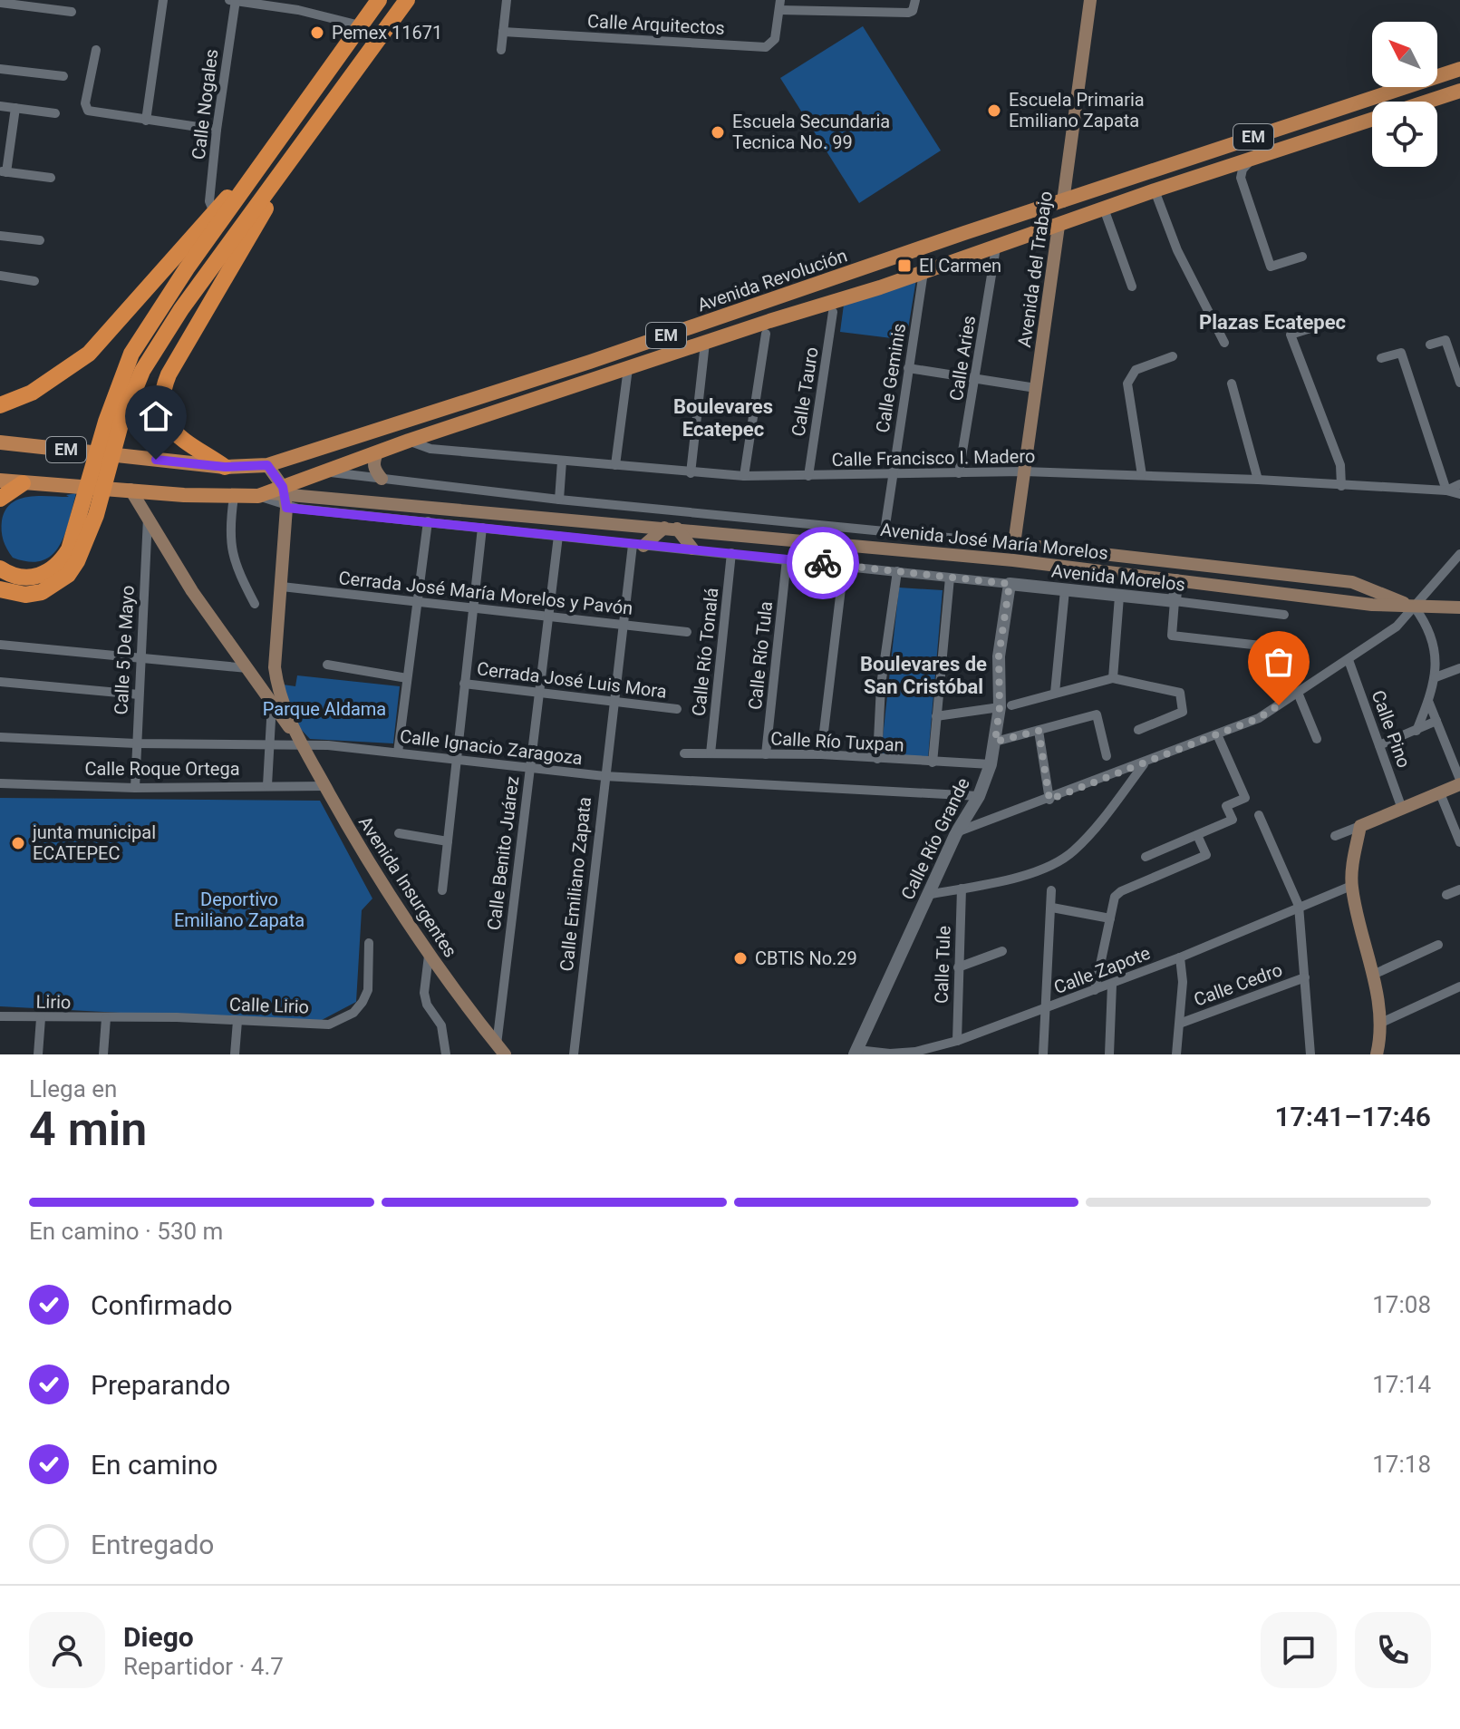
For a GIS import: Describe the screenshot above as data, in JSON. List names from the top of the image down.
{
  "streets": {
    "main road": [
      "EM",
      "Avenida del Trabajo",
      "Avenida Revolución",
      "Avenida José María Morelos",
      "Avenida Insurgentes"
    ],
    "street": [
      "Calle Arquitectos",
      "Calle Nogales",
      "Calle Aries",
      "Calle Geminis",
      "Calle Tauro",
      "Calle Francisco I. Madero",
      "Avenida Morelos",
      "Cerrada José María Morelos y Pavón",
      "Calle 5 De Mayo",
      "Calle Río Tonalá",
      "Calle Río Tula",
      "Cerrada José Luis Mora",
      "Calle Pino",
      "Calle Río Tuxpan",
      "Calle Ignacio Zaragoza",
      "Calle Roque Ortega",
      "Calle Río Grande",
      "Calle Benito Juárez",
      "Calle Emiliano Zapata",
      "Calle Tule",
      "Calle Zapote",
      "Calle Cedro",
      "Lirio",
      "Calle Lirio"
    ]
  },
  "crossings": [
    ["Avenida del Trabajo", "Avenida Revolución"],
    ["Avenida del Trabajo", "Calle Francisco I. Madero"],
    ["Avenida del Trabajo", "Avenida José María Morelos"],
    ["Avenida Revolución", "Calle Aries"],
    ["Avenida Revolución", "Calle Geminis"],
    ["Avenida Revolución", "Calle Francisco I. Madero"],
    ["Avenida Revolución", "Avenida José María Morelos"],
    ["Avenida Revolución", "Avenida Morelos"],
    ["Avenida Revolución", "Avenida Insurgentes"],
    ["Calle Aries", "Calle Francisco I. Madero"],
    ["Calle Geminis", "Calle Francisco I. Madero"],
    ["Calle Geminis", "Avenida José María Morelos"],
    ["Calle Tauro", "Calle Francisco I. Madero"],
    ["Avenida José María Morelos", "Avenida Insurgentes"],
    ["Avenida Morelos", "Calle Río Tonalá"],
    ["Avenida Morelos", "Calle Río Tula"],
    ["Avenida Morelos", "Calle Río Grande"],
    ["Avenida Morelos", "Calle Benito Juárez"],
    ["Avenida Morelos", "Calle Emiliano Zapata"],
    ["Avenida Morelos", "Avenida Insurgentes"],
    ["Cerrada José María Morelos y Pavón", "Calle Benito Juárez"],
    ["Cerrada José María Morelos y Pavón", "Calle Emiliano Zapata"],
    ["Cerrada José María Morelos y Pavón", "Avenida Insurgentes"],
    ["Calle 5 De Mayo", "Calle Ignacio Zaragoza"],
    ["Calle 5 De Mayo", "Calle Roque Ortega"],
    ["Calle 5 De Mayo", "Avenida Insurgentes"],
    ["Calle Río Tonalá", "Calle Río Tuxpan"],
    ["Calle Río Tula", "Calle Río Tuxpan"],
    ["Cerrada José Luis Mora", "Calle Benito Juárez"],
    ["Cerrada José Luis Mora", "Calle Emiliano Zapata"],
    ["Calle Río Tuxpan", "Calle Río Grande"],
    ["Calle Ignacio Zaragoza", "Calle Río Grande"],
    ["Calle Ignacio Zaragoza", "Calle Benito Juárez"],
    ["Calle Ignacio Zaragoza", "Calle Emiliano Zapata"],
    ["Calle Ignacio Zaragoza", "Avenida Insurgentes"],
    ["Calle Roque Ortega", "Avenida Insurgentes"],
    ["Calle Río Grande", "Calle Zapote"],
    ["Calle Benito Juárez", "Avenida Insurgentes"],
    ["Calle Tule", "Calle Zapote"],
    ["Lirio", "Calle Lirio"]
  ],
  "districts": ["Plazas Ecatepec", "Boulevares Ecatepec", "Boulevares de San Cristóbal"],
  "parks": ["Parque Aldama", "Deportivo Emiliano Zapata"],
  "places": {
    "other": [
      "Pemex 11671",
      "Escuela Primaria Emiliano Zapata",
      "Escuela Secundaria Tecnica No. 99",
      "junta municipal ECATEPEC",
      "CBTIS No.29"
    ],
    "transit": ["El Carmen"]
  },
  "north": "top left",
  "page": {
    "heading": ["4 min", "Llega en", "17:41–17:46"],
    "panel": ["Diego", "Repartidor · 4.7"],
    "bar": "En camino · 530 m",
    "list": [
      ["Confirmado", "17:08"],
      ["Preparando", "17:14"],
      ["En camino", "17:18"],
      "Entregado"
    ]
  }
}
